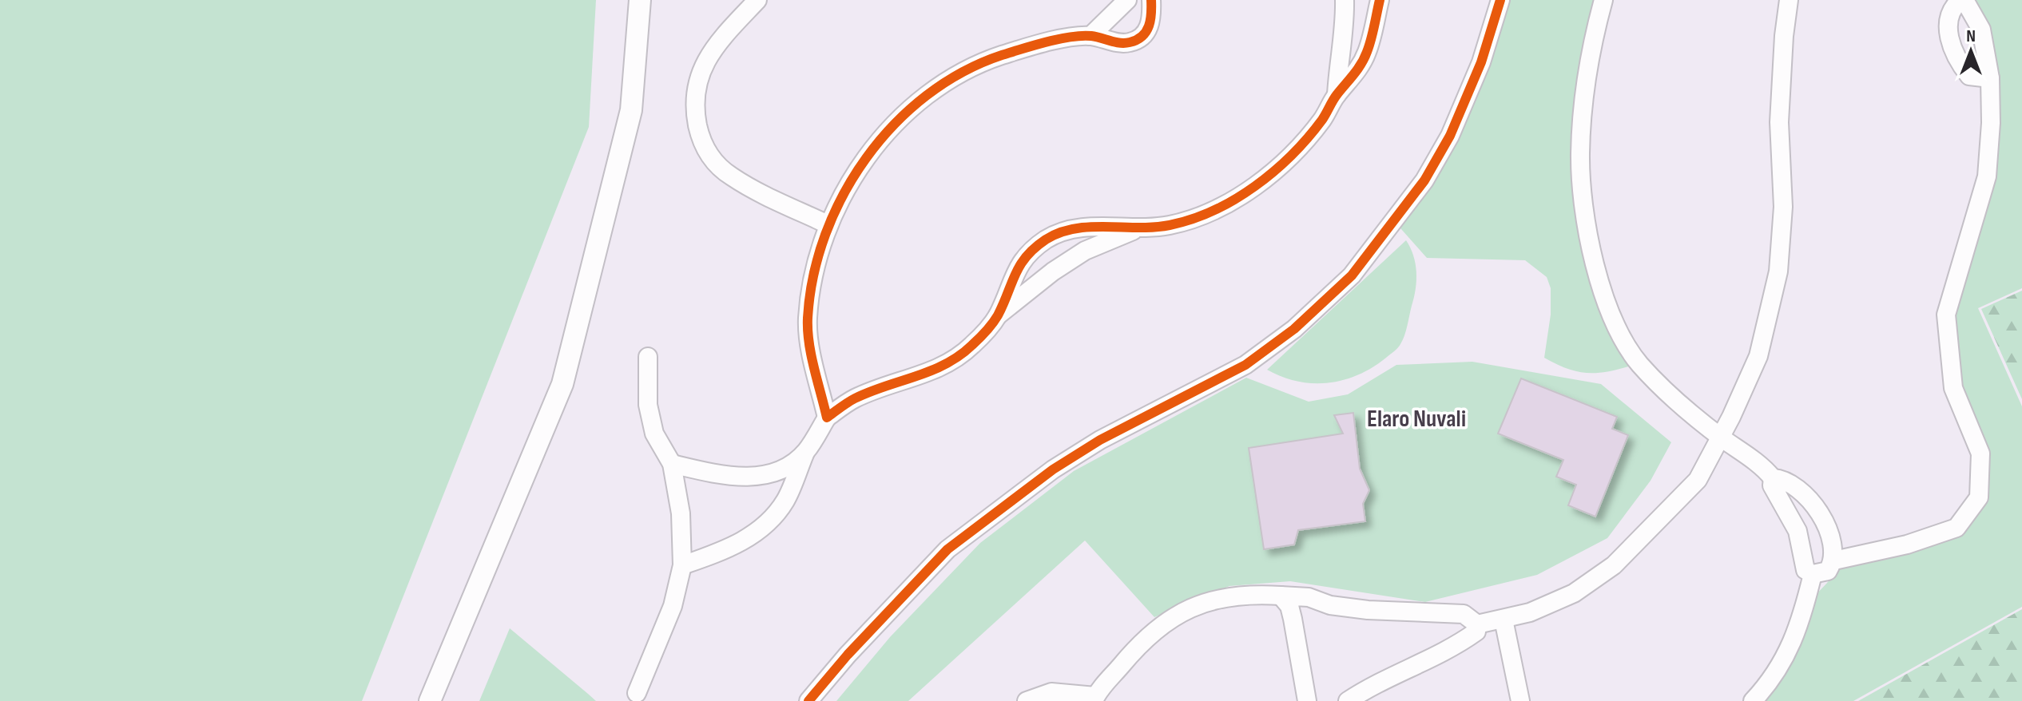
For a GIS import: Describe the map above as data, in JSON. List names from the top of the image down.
{
  "districts": ["Elaro Nuvali"],
  "north": "top"
}
